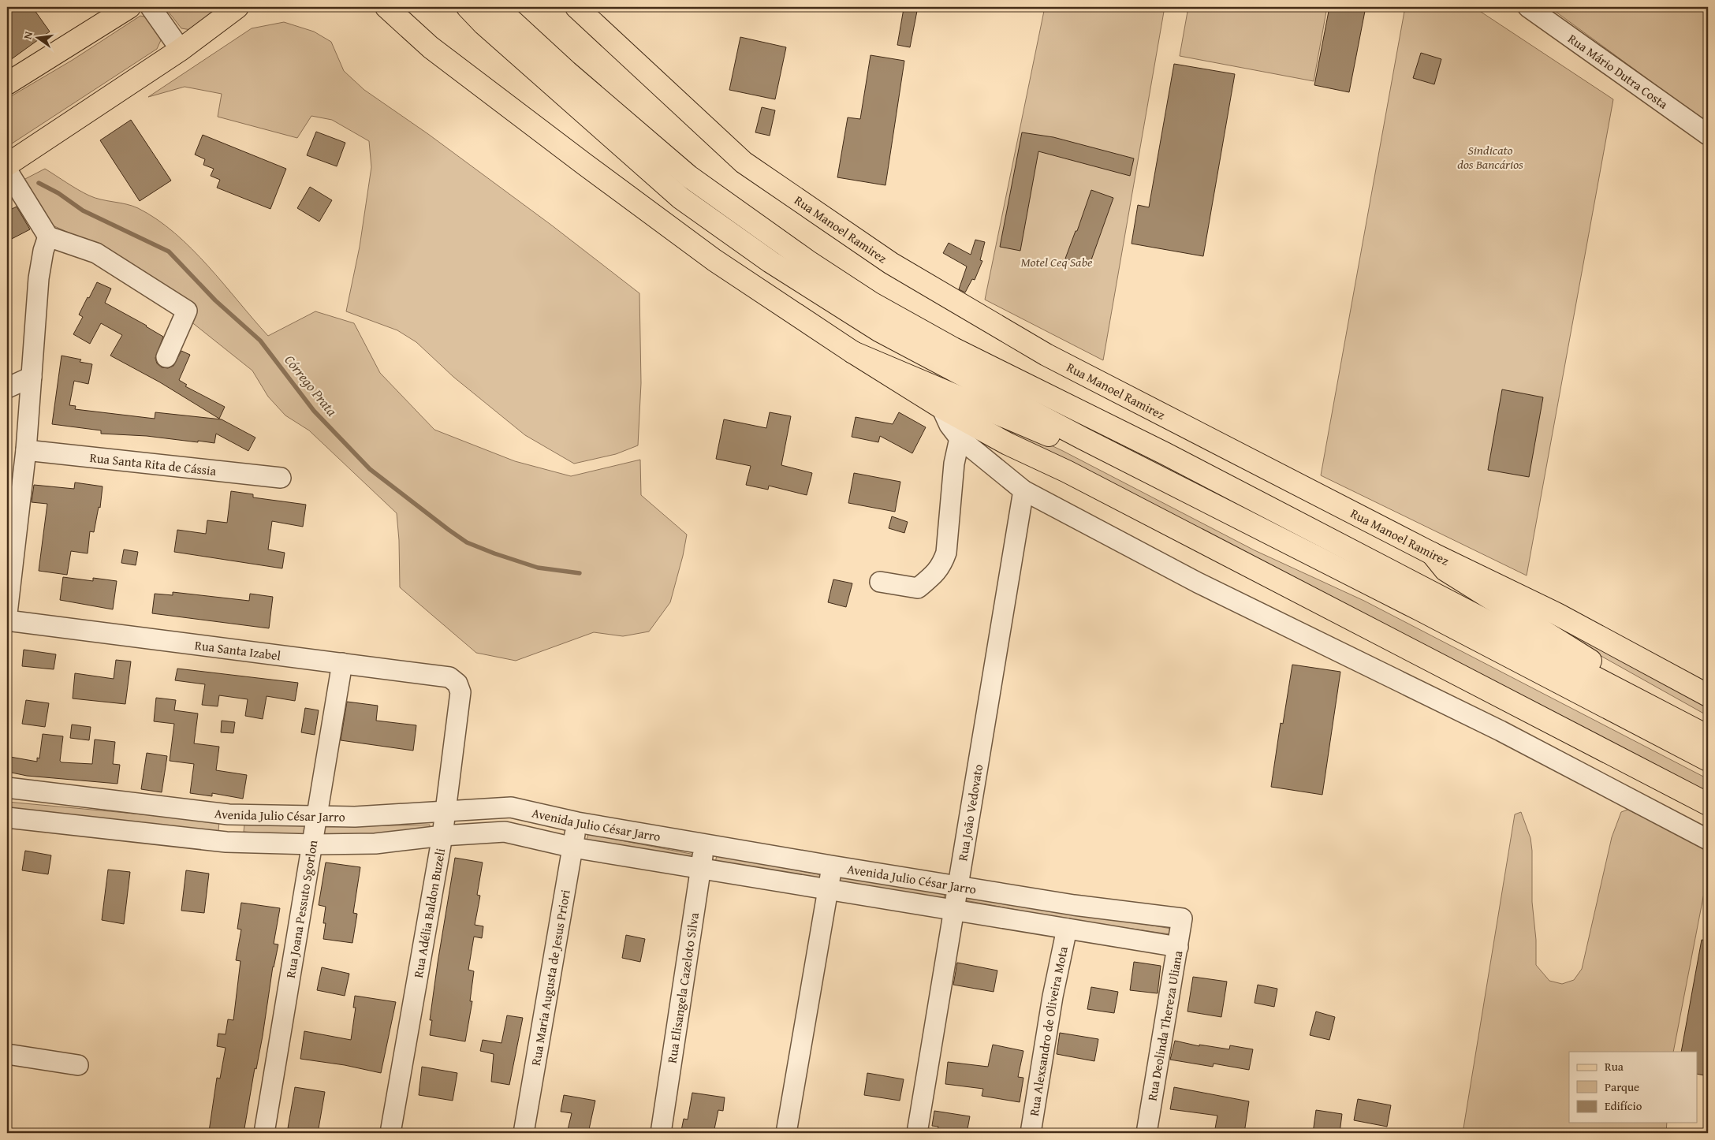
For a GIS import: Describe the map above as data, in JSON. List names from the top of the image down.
{
  "streets": {
    "main road": ["Rua Manoel Ramirez"],
    "street": [
      "Rua Mário Dutra Costa",
      "Rua Santa Rita de Cássia",
      "Rua Santa Izabel",
      "Rua João Vedovato",
      "Avenida Julio César Jarro",
      "Rua Joana Pessuto Sgorlon",
      "Rua Adélia Baldon Buzeli",
      "Rua Maria Augusta de Jesus Priori",
      "Rua Elisangela Cazeloto Silva",
      "Rua Deolinda Thereza Uliana",
      "Rua Alexsandro de Oliveira Mota"
    ]
  },
  "crossings": [
    ["Rua Santa Izabel", "Rua Joana Pessuto Sgorlon"],
    ["Rua Santa Izabel", "Rua Adélia Baldon Buzeli"],
    ["Rua João Vedovato", "Avenida Julio César Jarro"],
    ["Avenida Julio César Jarro", "Rua Joana Pessuto Sgorlon"],
    ["Avenida Julio César Jarro", "Rua Adélia Baldon Buzeli"],
    ["Avenida Julio César Jarro", "Rua Maria Augusta de Jesus Priori"],
    ["Avenida Julio César Jarro", "Rua Elisangela Cazeloto Silva"],
    ["Avenida Julio César Jarro", "Rua Deolinda Thereza Uliana"],
    ["Avenida Julio César Jarro", "Rua Alexsandro de Oliveira Mota"]
  ],
  "water": ["Córrego Prata"],
  "parks": ["Sindicato dos Bancários", "Motel Ceq Sabe"],
  "legend": ["Rua", "Parque", "Edifício"],
  "north": "left"
}
